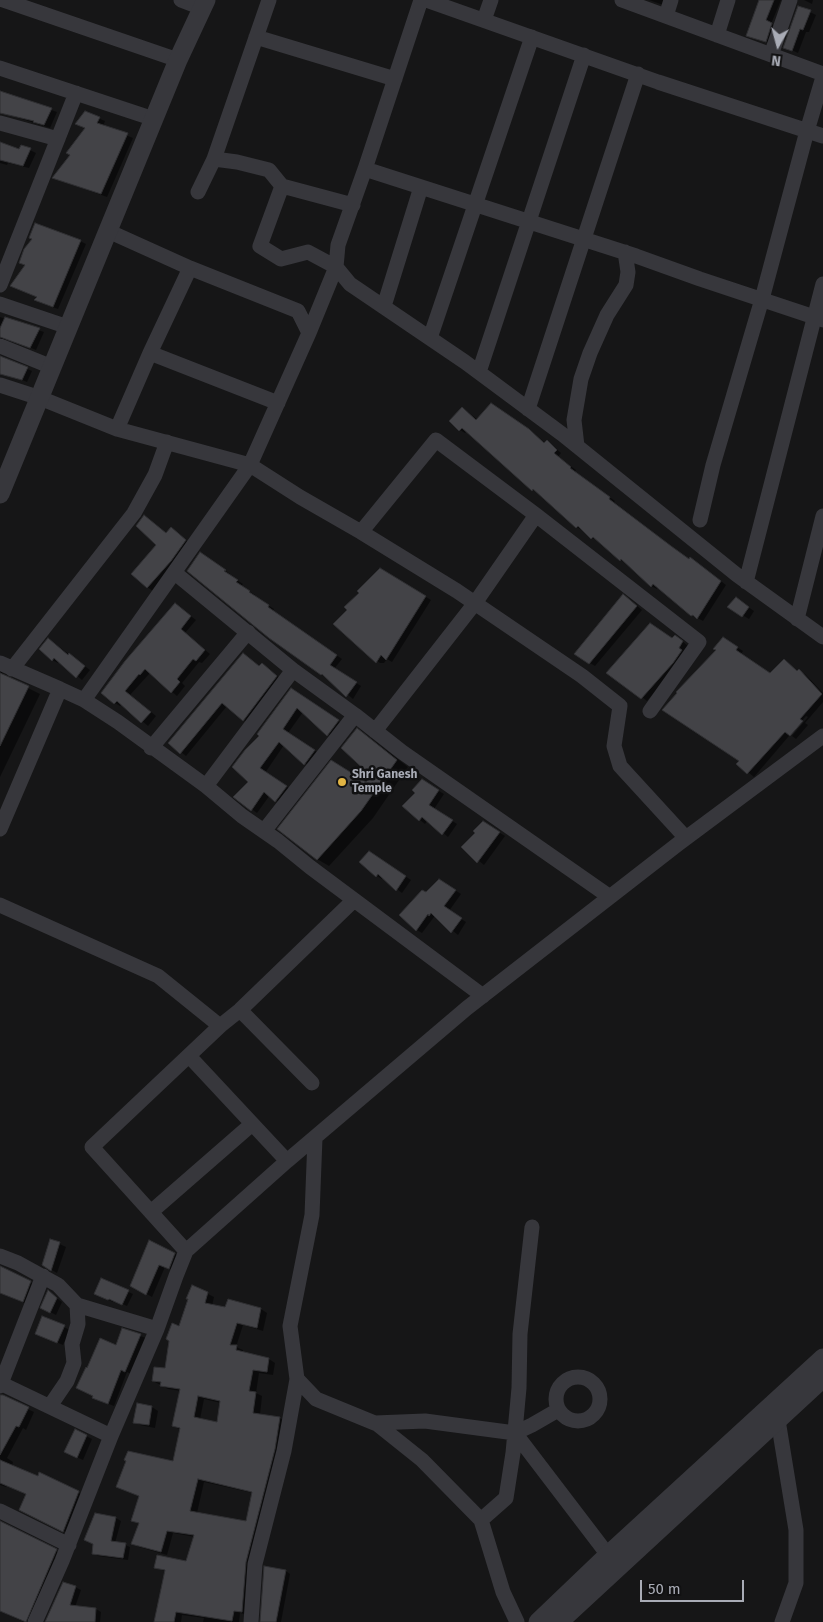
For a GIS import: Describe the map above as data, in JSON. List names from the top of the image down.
{
  "places": ["Shri Ganesh Temple"],
  "scale_bar": "50 m",
  "north": "bottom"
}
